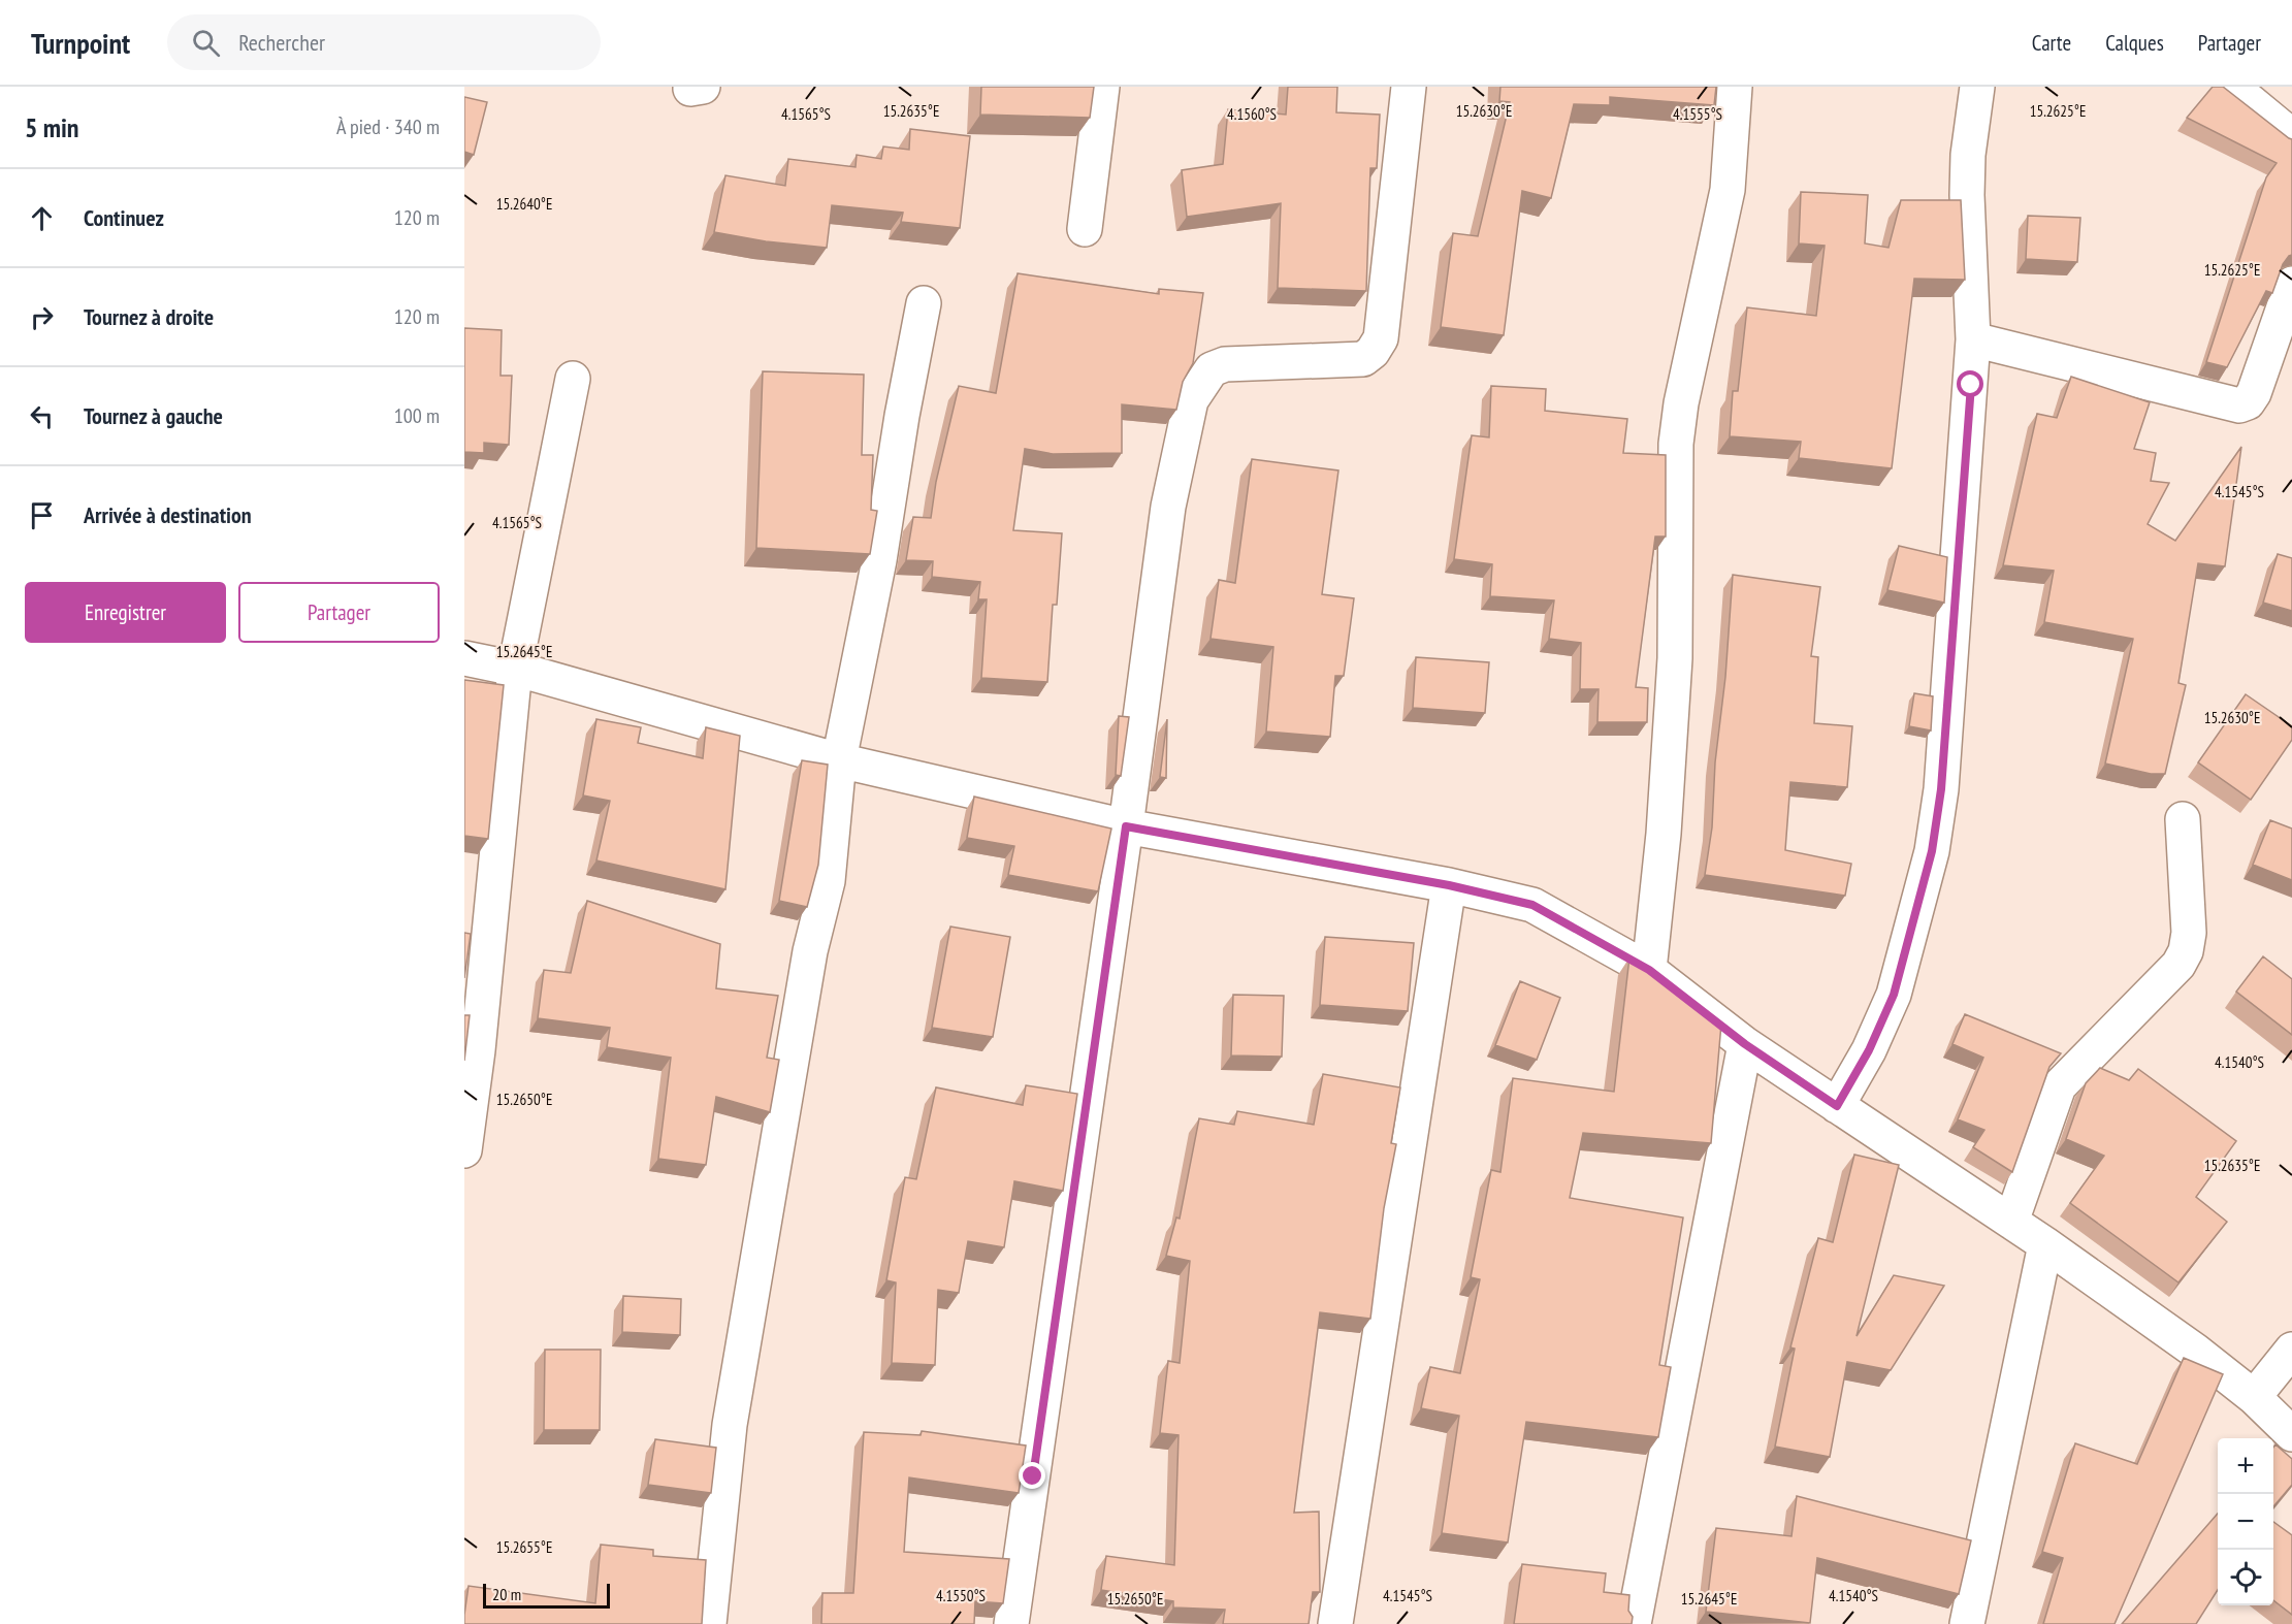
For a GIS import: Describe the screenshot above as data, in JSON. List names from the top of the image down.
{
  "scale_bar": "20 m",
  "page": {
    "header": "Turnpoint",
    "search": "Rechercher",
    "nav": ["Carte", "Calques", "Partager"],
    "heading": ["5 min", "À pied · 340 m"],
    "list": [
      ["Continuez", "120 m"],
      ["Tournez à droite", "120 m"],
      ["Tournez à gauche", "100 m"],
      "Arrivée à destination"
    ],
    "buttons": ["Enregistrer", "Partager"],
    "map_buttons": ["+", "−"],
    "scale": "20 m"
  },
  "coordinates": [
    "15.2635°E",
    "15.2630°E",
    "15.2625°E",
    "4.1565°S",
    "4.1560°S",
    "4.1555°S",
    "15.2640°E",
    "4.1545°S",
    "15.2645°E",
    "4.1540°S",
    "15.2650°E",
    "15.2655°E",
    "4.1550°S"
  ]
}
